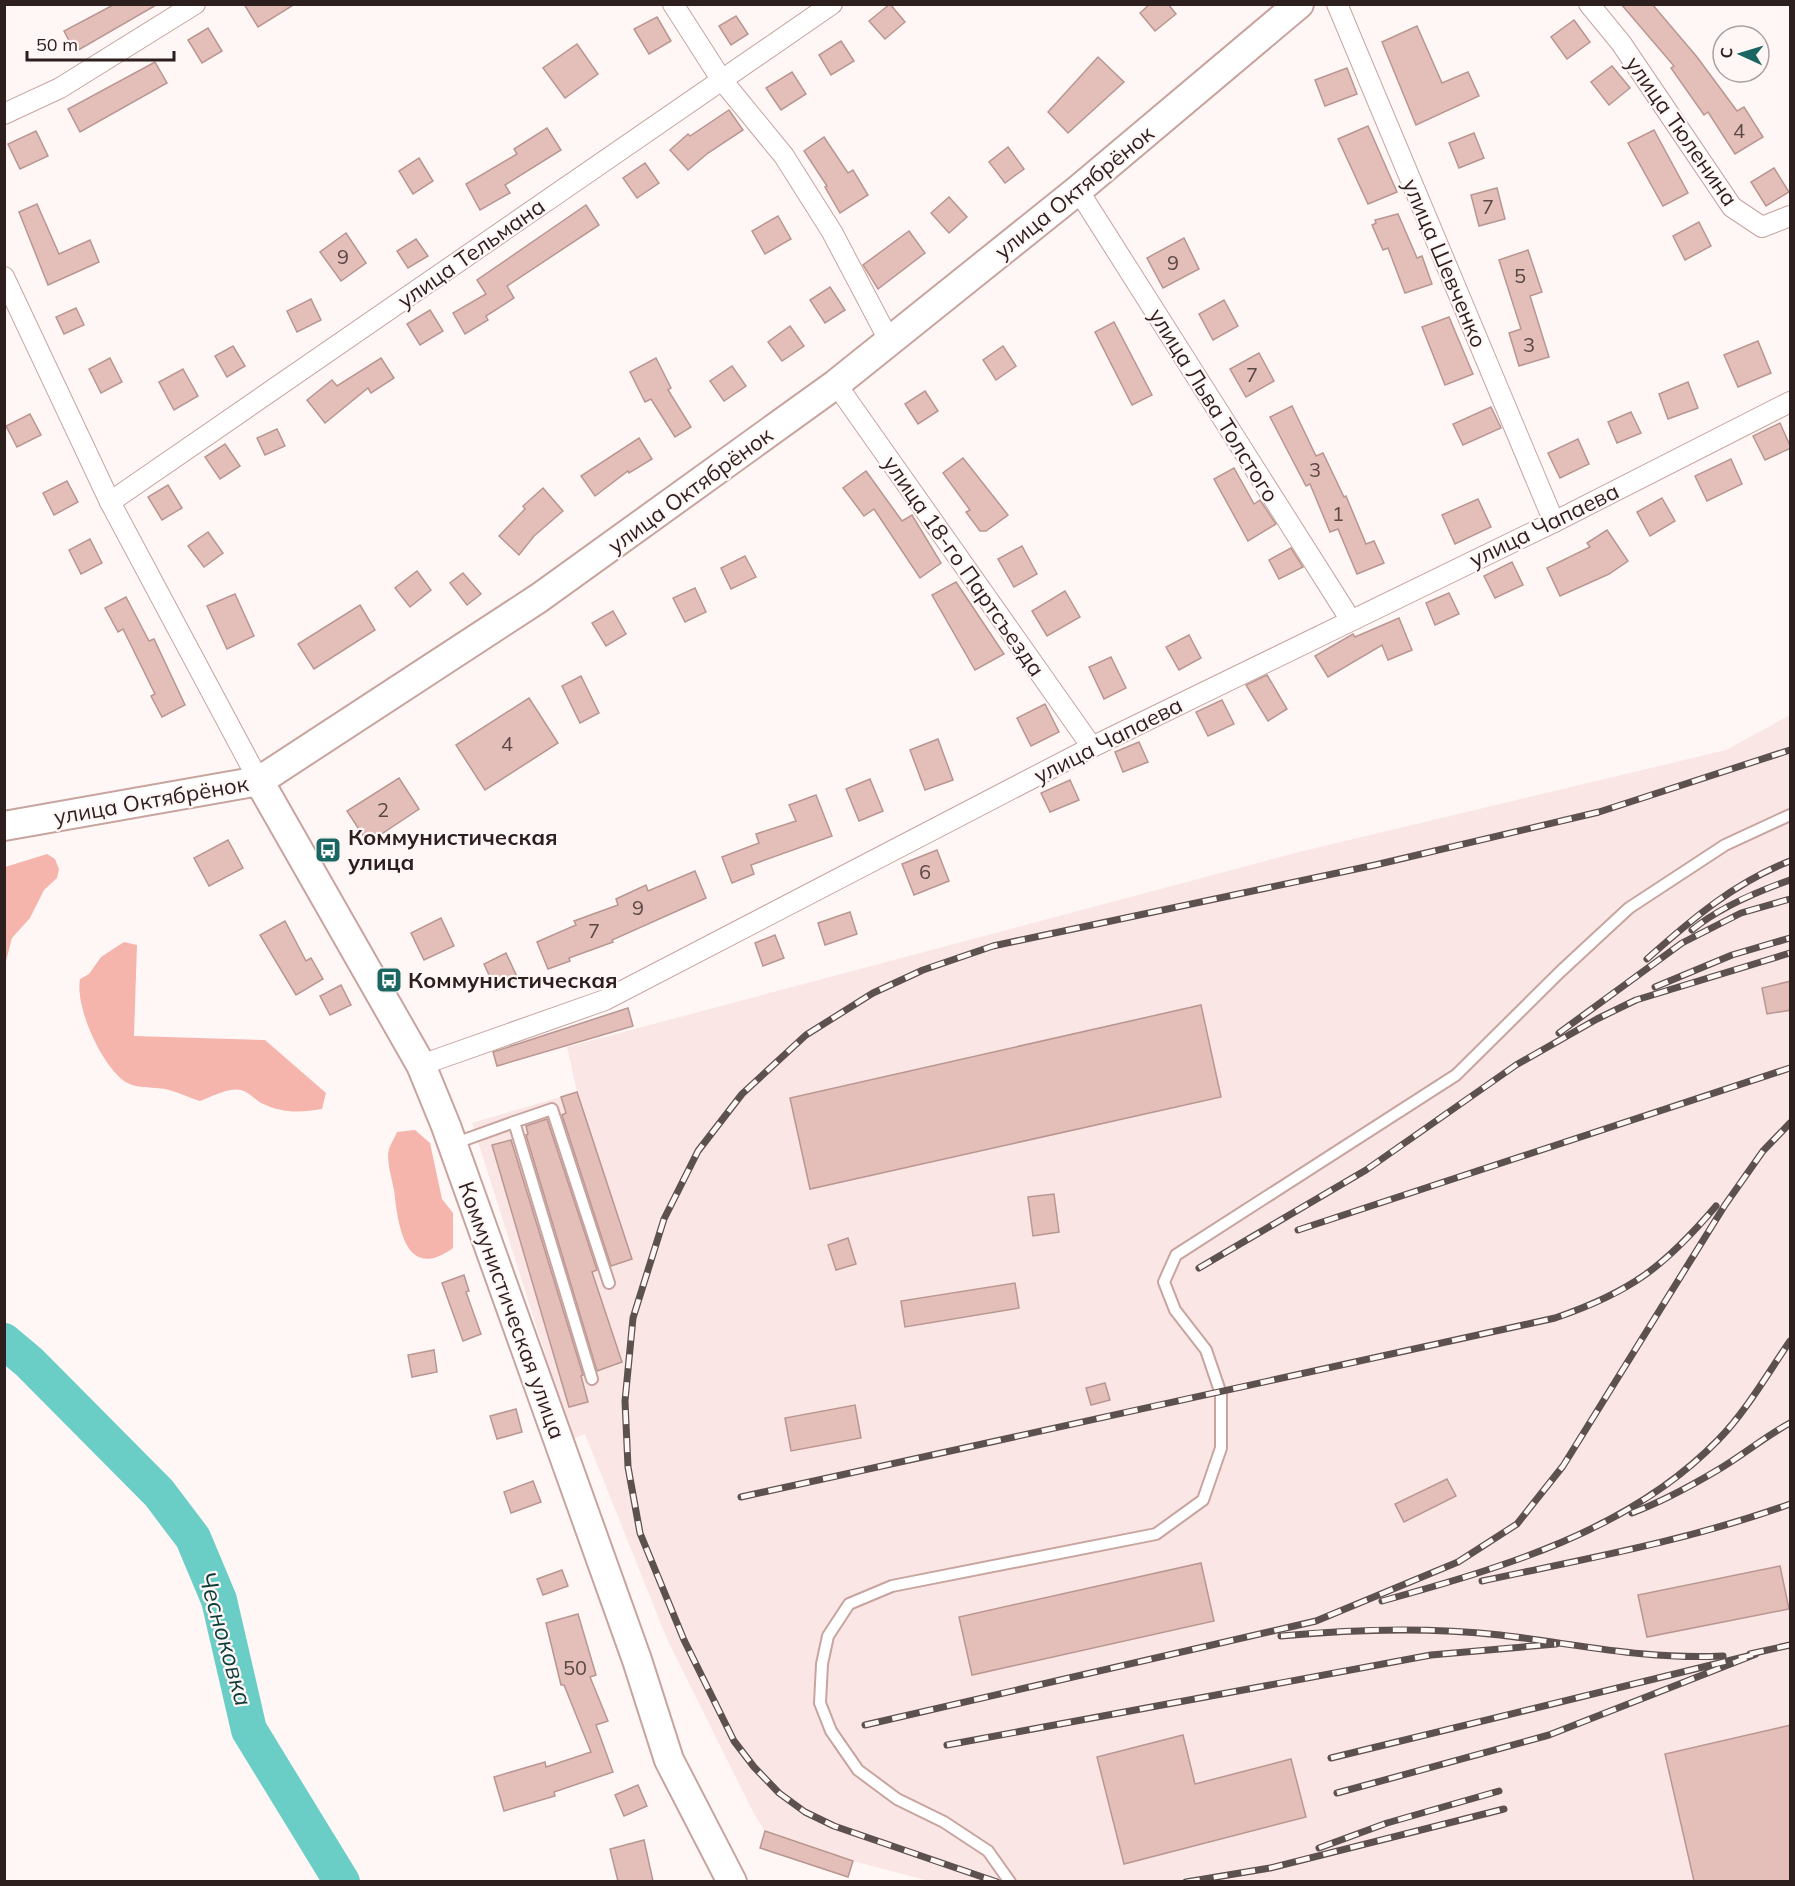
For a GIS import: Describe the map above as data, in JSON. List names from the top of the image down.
{
  "streets": {
    "street": [
      "улица Тюленина",
      "улица Октябрёнок",
      "улица Тельмана",
      "улица Шевченко",
      "улица Льва Толстого",
      "улица Чапаева",
      "улица 18-го Партсъезда",
      "Коммунистическая улица"
    ]
  },
  "crossings": [
    ["улица Октябрёнок", "улица Льва Толстого"],
    ["улица Октябрёнок", "улица 18-го Партсъезда"],
    ["улица Октябрёнок", "Коммунистическая улица"],
    ["улица Тельмана", "Коммунистическая улица"],
    ["улица Шевченко", "улица Чапаева"],
    ["улица Льва Толстого", "улица Чапаева"],
    ["улица Чапаева", "улица 18-го Партсъезда"],
    ["улица Чапаева", "Коммунистическая улица"]
  ],
  "water": ["Чесноковка"],
  "places": {
    "bus stop": ["Коммунистическая улица", "Коммунистическая"]
  },
  "house_numbers": [
    "4",
    "7",
    "9",
    "9",
    "5",
    "3",
    "7",
    "3",
    "1",
    "4",
    "2",
    "6",
    "9",
    "7",
    "50"
  ],
  "scale_bar": "50 m",
  "north": "left"
}
